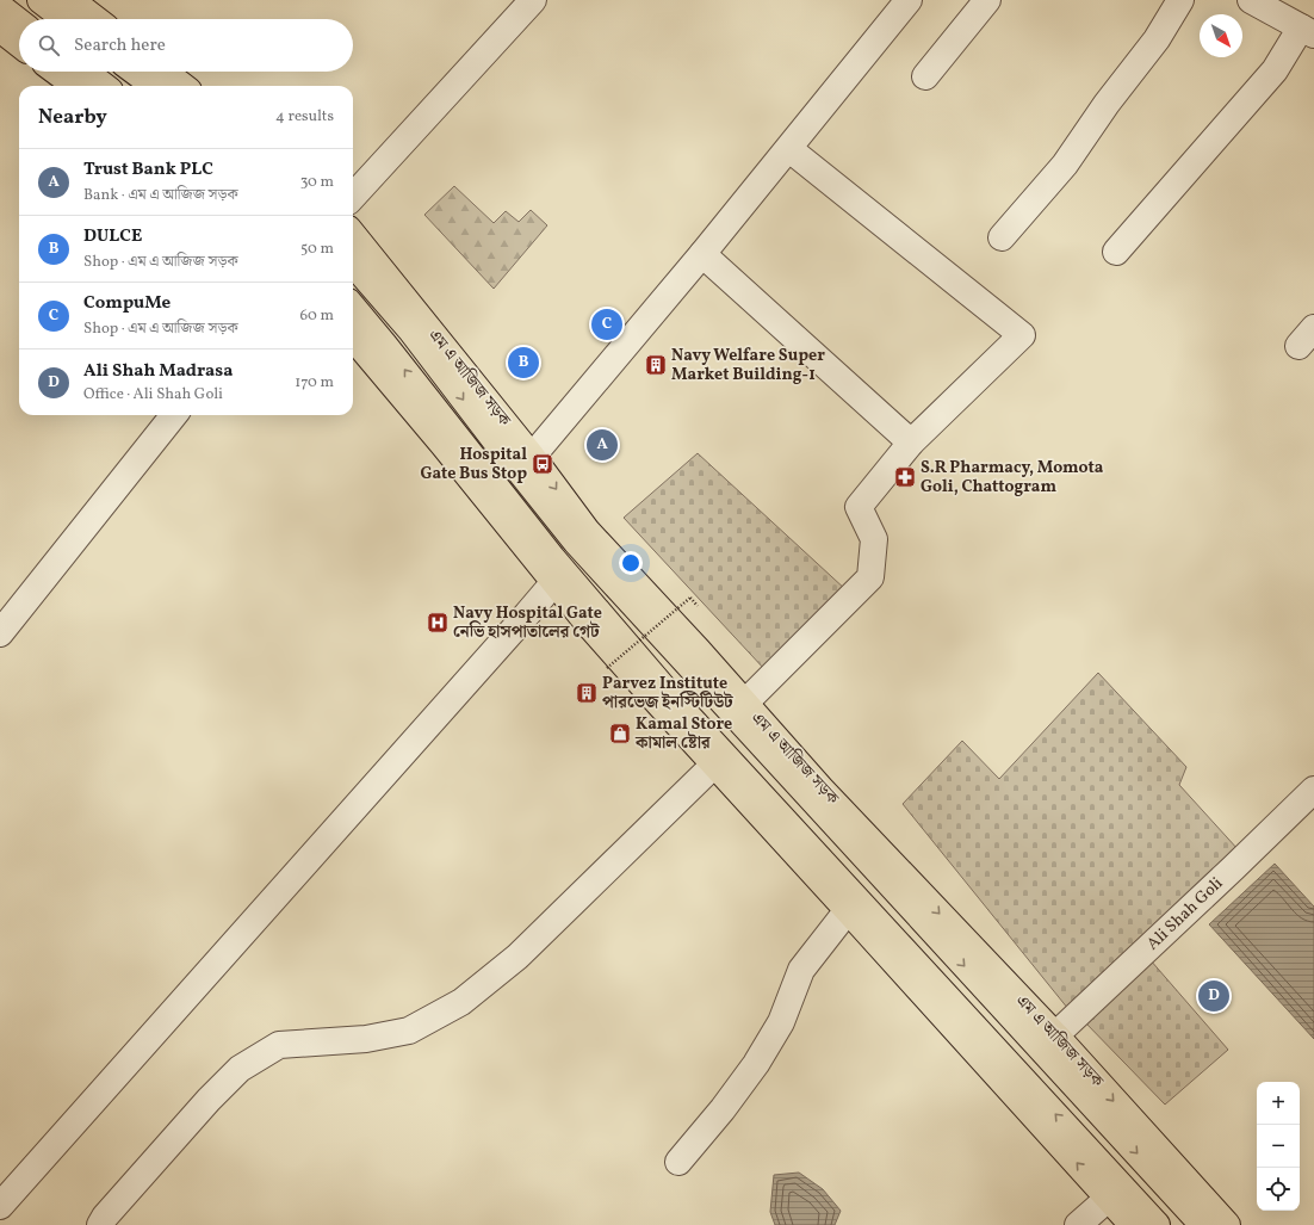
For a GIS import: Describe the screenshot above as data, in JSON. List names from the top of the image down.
{
  "streets": {
    "main road": ["এম এ আজিজ সড়ক"],
    "street": ["Ali Shah Goli"]
  },
  "crossings": [
    ["এম এ আজিজ সড়ক", "Ali Shah Goli"]
  ],
  "places": {
    "building": ["Navy Welfare Super Market Building-1", "Parvez Institute পারভেজ ইনস্টিটিউট"],
    "bus stop": ["Hospital Gate Bus Stop"],
    "pharmacy": ["S.R Pharmacy, Momota Goli, Chattogram"],
    "hospital": ["Navy Hospital Gate নেভি হাসপাতালের গেট"],
    "shop": ["Kamal Store কামাল ষ্টোর"]
  },
  "north": "bottom right",
  "page": {
    "search": "Search here",
    "heading": ["Nearby", "4 results"],
    "list": [
      {
        "mark": "A",
        "name": "Trust Bank PLC",
        "note": "Bank · এম এ আজিজ সড়ক",
        "value": "30 m"
      },
      {
        "mark": "B",
        "name": "DULCE",
        "note": "Shop · এম এ আজিজ সড়ক",
        "value": "50 m"
      },
      {
        "mark": "C",
        "name": "CompuMe",
        "note": "Shop · এম এ আজিজ সড়ক",
        "value": "60 m"
      },
      {
        "mark": "D",
        "name": "Ali Shah Madrasa",
        "note": "Office · Ali Shah Goli",
        "value": "170 m"
      }
    ],
    "pins": [
      "C",
      "B",
      "A",
      "D"
    ],
    "map_buttons": ["+", "−"]
  }
}
